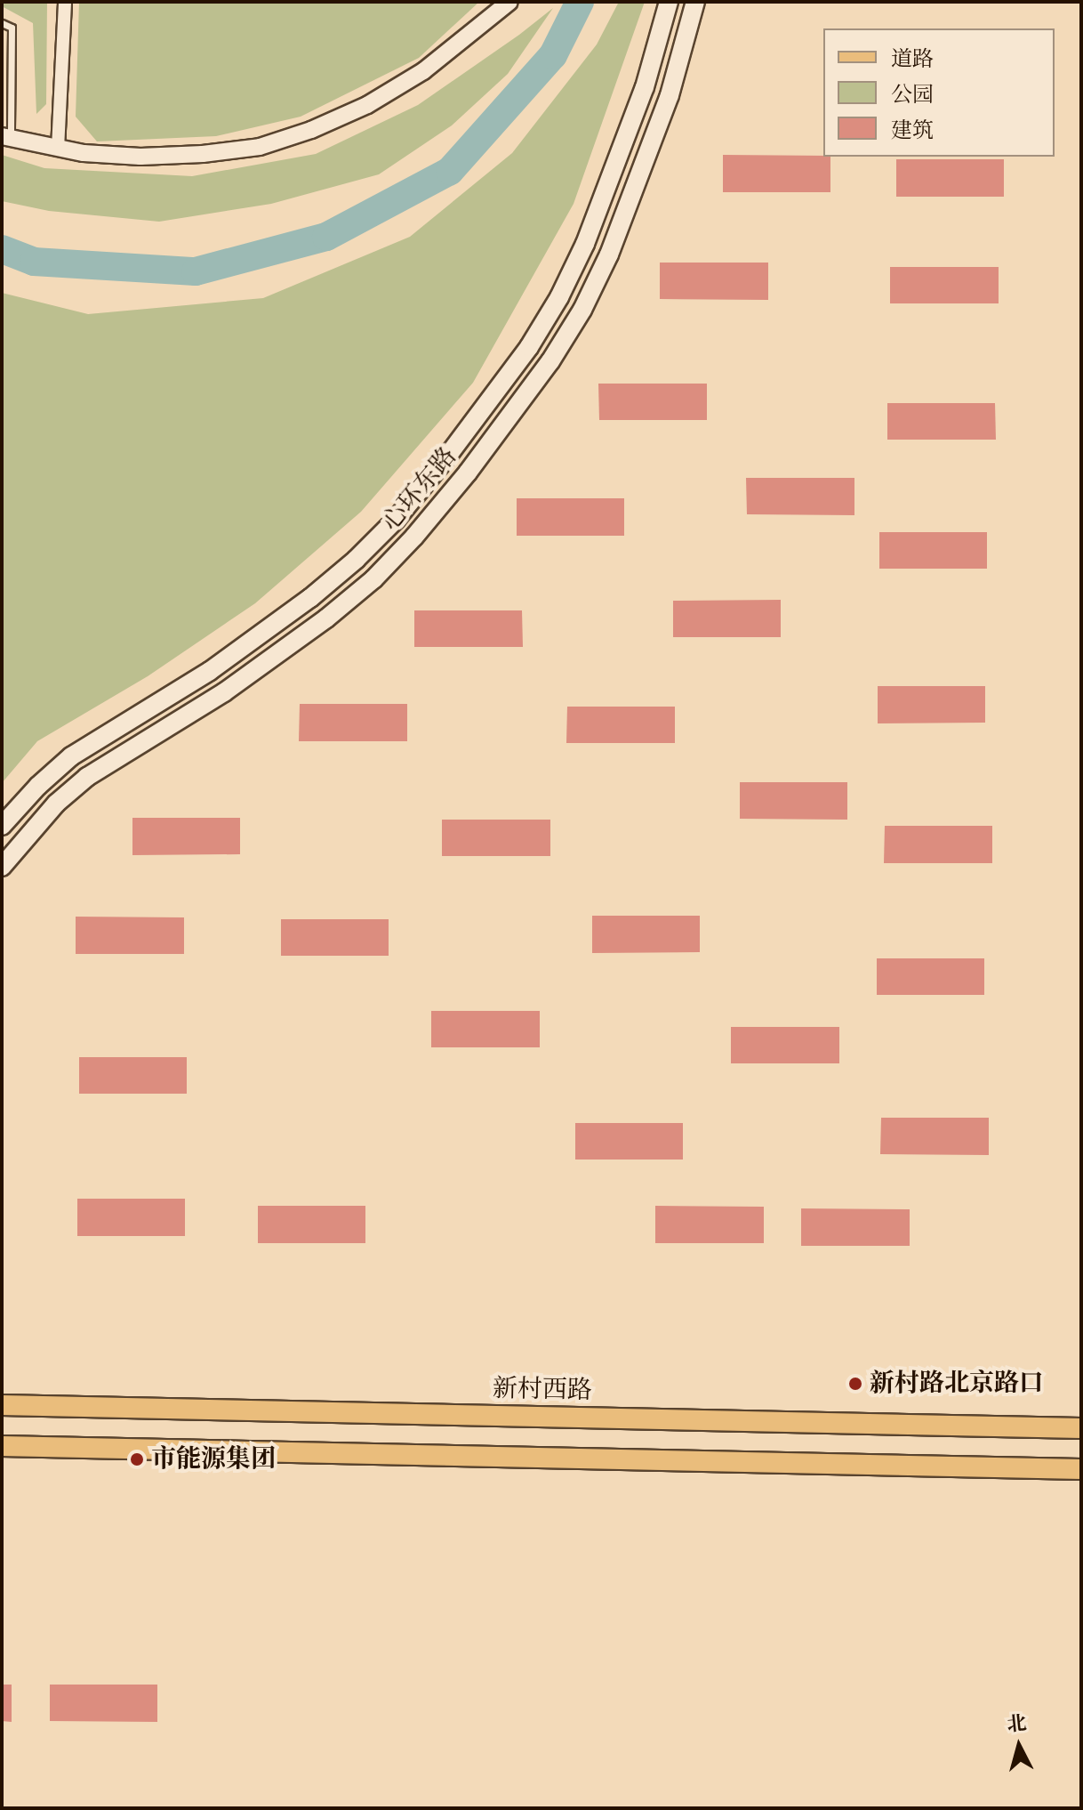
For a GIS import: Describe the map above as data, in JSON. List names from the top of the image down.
{
  "streets": {
    "main road": ["心环东路", "新村西路"]
  },
  "places": ["新村路北京路口", "市能源集团"],
  "legend": ["道路", "公园", "建筑"],
  "north": "top"
}
